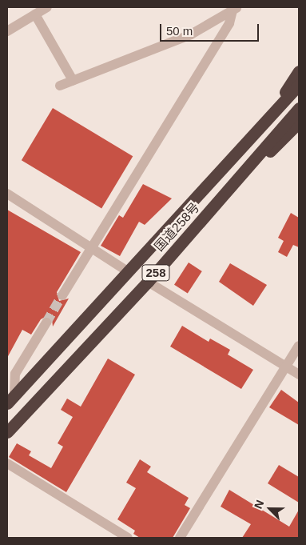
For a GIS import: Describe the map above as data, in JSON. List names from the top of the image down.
{
  "streets": {
    "highway": ["国道258号", "258"]
  },
  "crossings": [
    ["国道258号", "258"]
  ],
  "scale_bar": "50 m",
  "north": "top left"
}
